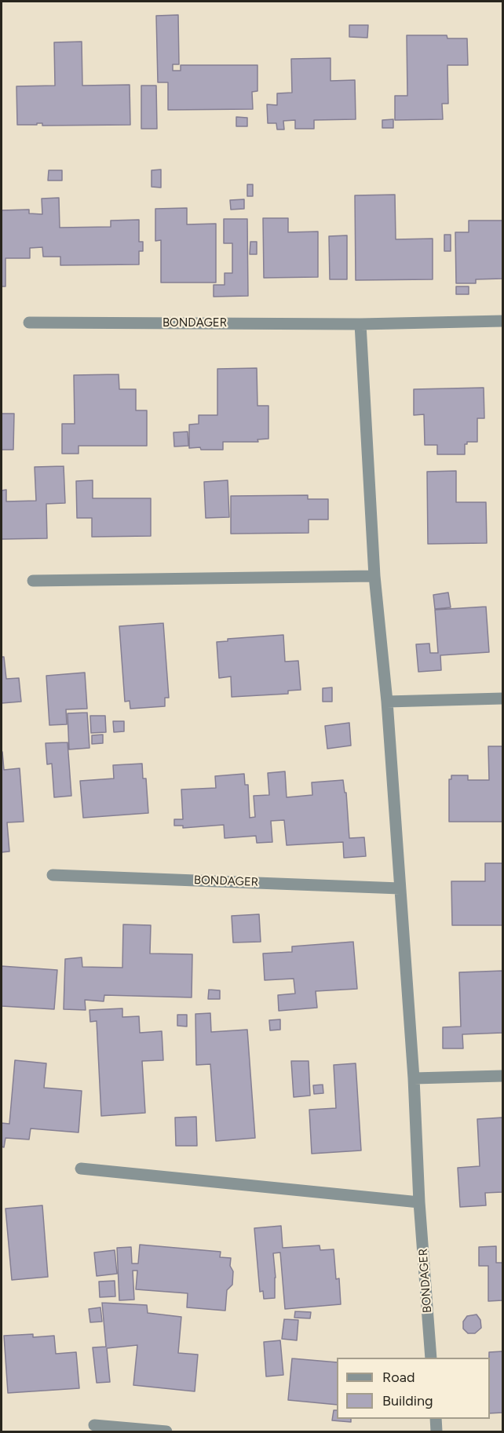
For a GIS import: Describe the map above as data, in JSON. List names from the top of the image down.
{
  "streets": {
    "street": ["BONDAGER"]
  },
  "legend": ["Road", "Building"]
}
